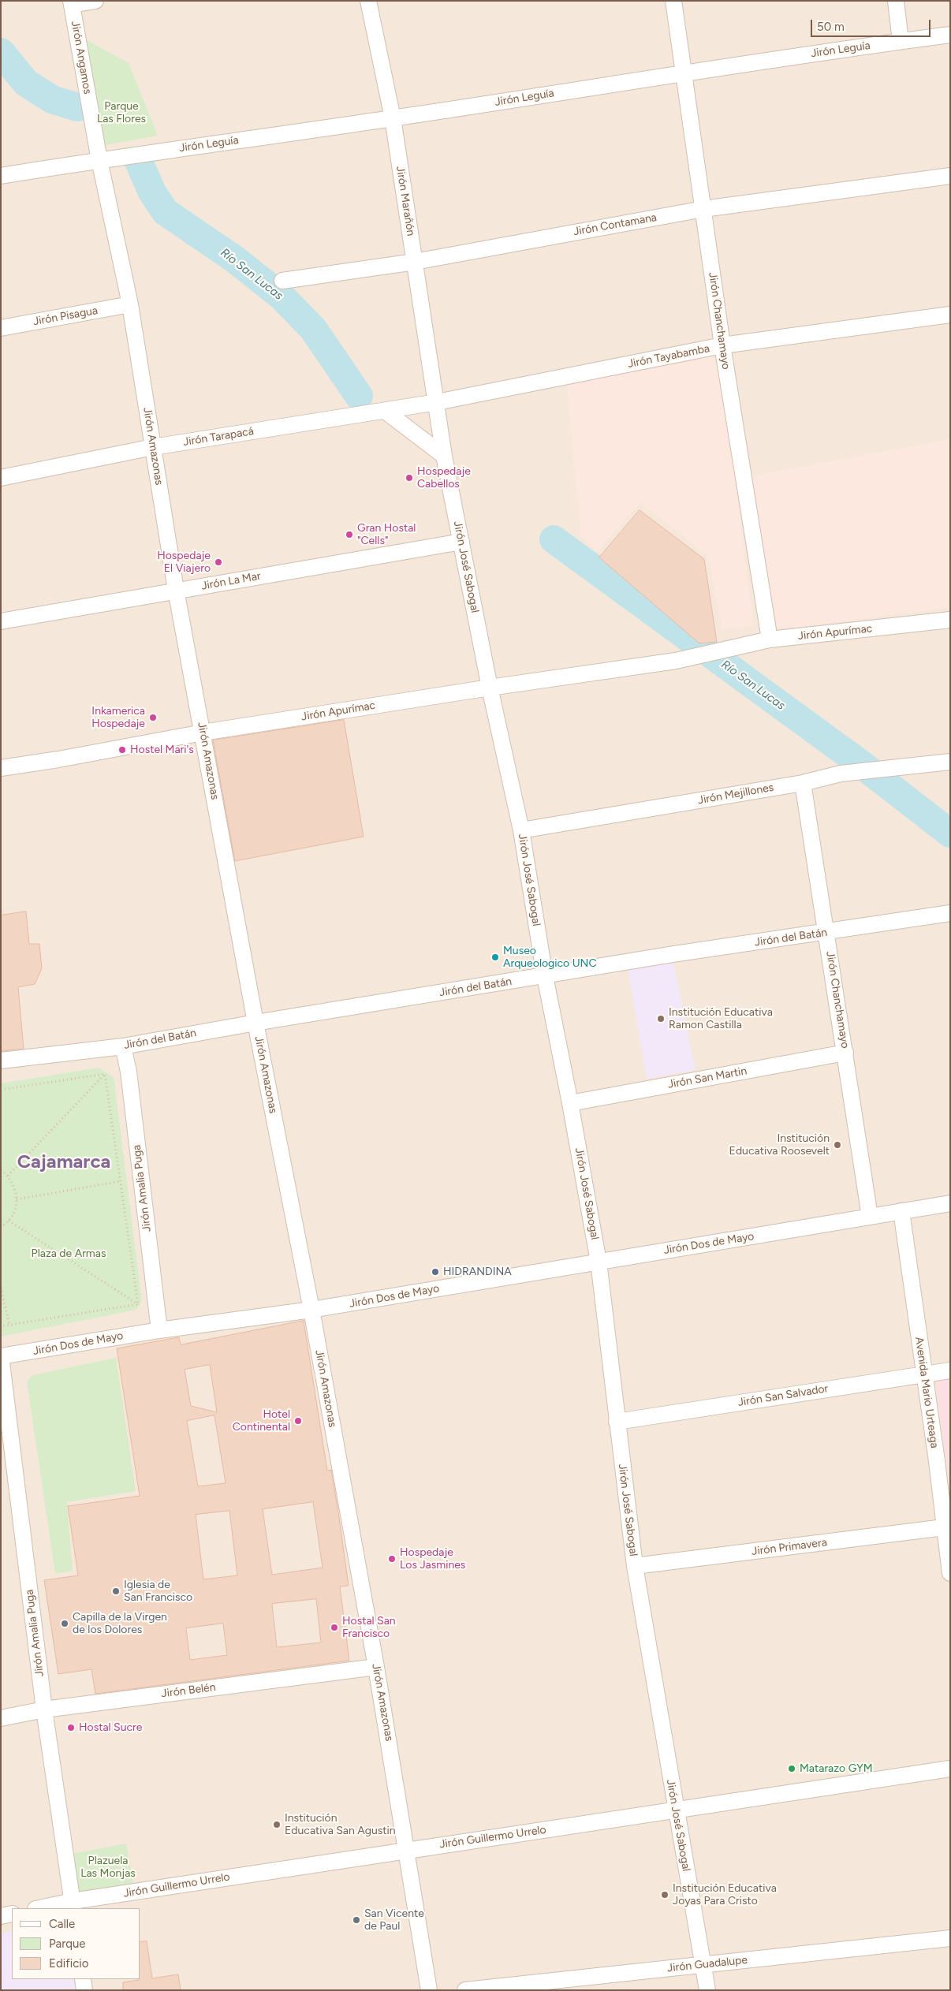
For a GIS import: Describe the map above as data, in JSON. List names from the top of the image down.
{
  "streets": {
    "street": [
      "Jirón Leguía",
      "Jirón Angamos",
      "Jirón Marañón",
      "Jirón Contamana",
      "Jirón Pisagua",
      "Jirón Chanchamayo",
      "Jirón Tayabamba",
      "Jirón Tarapacá",
      "Jirón Amazonas",
      "Jirón José Sabogal",
      "Jirón La Mar",
      "Jirón Apurímac",
      "Jirón Mejillones",
      "Jirón del Batán",
      "Jirón San Martin",
      "Jirón Amalia Puga",
      "Jirón Dos de Mayo",
      "Avenida Mario Urteaga",
      "Jirón San Salvador",
      "Jirón Primavera",
      "Jirón Belén",
      "Jirón Guillermo Urrelo",
      "Jirón Guadalupe"
    ]
  },
  "crossings": [
    ["Jirón Leguía", "Jirón Angamos"],
    ["Jirón Leguía", "Jirón Marañón"],
    ["Jirón Leguía", "Jirón Chanchamayo"],
    ["Jirón Leguía", "Jirón Amazonas"],
    ["Jirón Angamos", "Jirón Amazonas"],
    ["Jirón Marañón", "Jirón Contamana"],
    ["Jirón Marañón", "Jirón Tayabamba"],
    ["Jirón Marañón", "Jirón Tarapacá"],
    ["Jirón Marañón", "Jirón José Sabogal"],
    ["Jirón Contamana", "Jirón Chanchamayo"],
    ["Jirón Pisagua", "Jirón Amazonas"],
    ["Jirón Chanchamayo", "Jirón Tayabamba"],
    ["Jirón Chanchamayo", "Jirón Apurímac"],
    ["Jirón Chanchamayo", "Jirón Mejillones"],
    ["Jirón Chanchamayo", "Jirón del Batán"],
    ["Jirón Chanchamayo", "Jirón San Martin"],
    ["Jirón Chanchamayo", "Jirón Dos de Mayo"],
    ["Jirón Tayabamba", "Jirón Tarapacá"],
    ["Jirón Tayabamba", "Jirón José Sabogal"],
    ["Jirón Tarapacá", "Jirón Amazonas"],
    ["Jirón Tarapacá", "Jirón José Sabogal"],
    ["Jirón Amazonas", "Jirón La Mar"],
    ["Jirón Amazonas", "Jirón Apurímac"],
    ["Jirón Amazonas", "Jirón del Batán"],
    ["Jirón Amazonas", "Jirón Dos de Mayo"],
    ["Jirón Amazonas", "Jirón Belén"],
    ["Jirón Amazonas", "Jirón Guillermo Urrelo"],
    ["Jirón José Sabogal", "Jirón La Mar"],
    ["Jirón José Sabogal", "Jirón Apurímac"],
    ["Jirón José Sabogal", "Jirón Mejillones"],
    ["Jirón José Sabogal", "Jirón del Batán"],
    ["Jirón José Sabogal", "Jirón San Martin"],
    ["Jirón José Sabogal", "Jirón Dos de Mayo"],
    ["Jirón José Sabogal", "Jirón San Salvador"],
    ["Jirón José Sabogal", "Jirón Primavera"],
    ["Jirón José Sabogal", "Jirón Guillermo Urrelo"],
    ["Jirón José Sabogal", "Jirón Guadalupe"],
    ["Jirón del Batán", "Jirón Amalia Puga"],
    ["Jirón Amalia Puga", "Jirón Dos de Mayo"],
    ["Jirón Amalia Puga", "Jirón Belén"],
    ["Jirón Amalia Puga", "Jirón Guillermo Urrelo"],
    ["Jirón Dos de Mayo", "Avenida Mario Urteaga"],
    ["Avenida Mario Urteaga", "Jirón San Salvador"],
    ["Avenida Mario Urteaga", "Jirón Primavera"]
  ],
  "districts": ["Cajamarca"],
  "water": ["Río San Lucas"],
  "parks": ["Parque Las Flores", "Plaza de Armas", "Plazuela Las Monjas"],
  "places": [
    "Hospedaje Cabellos",
    "Gran Hostal \"Cells\"",
    "Hospedaje El Viajero",
    "Inkamerica Hospedaje",
    "Hostel Mari's",
    "Museo Arqueologico UNC",
    "Institución Educativa Ramon Castilla",
    "Institución Educativa Roosevelt",
    "HIDRANDINA",
    "Hotel Continental",
    "Hospedaje Los Jasmines",
    "Iglesia de San Francisco",
    "Capilla de la Virgen de los Dolores",
    "Hostal San Francisco",
    "Hostal Sucre",
    "Matarazo GYM",
    "Institución Educativa San Agustin",
    "Institución Educativa Joyas Para Cristo",
    "San Vicente de Paul"
  ],
  "legend": ["Calle", "Parque", "Edificio"],
  "scale_bar": "50 m"
}
